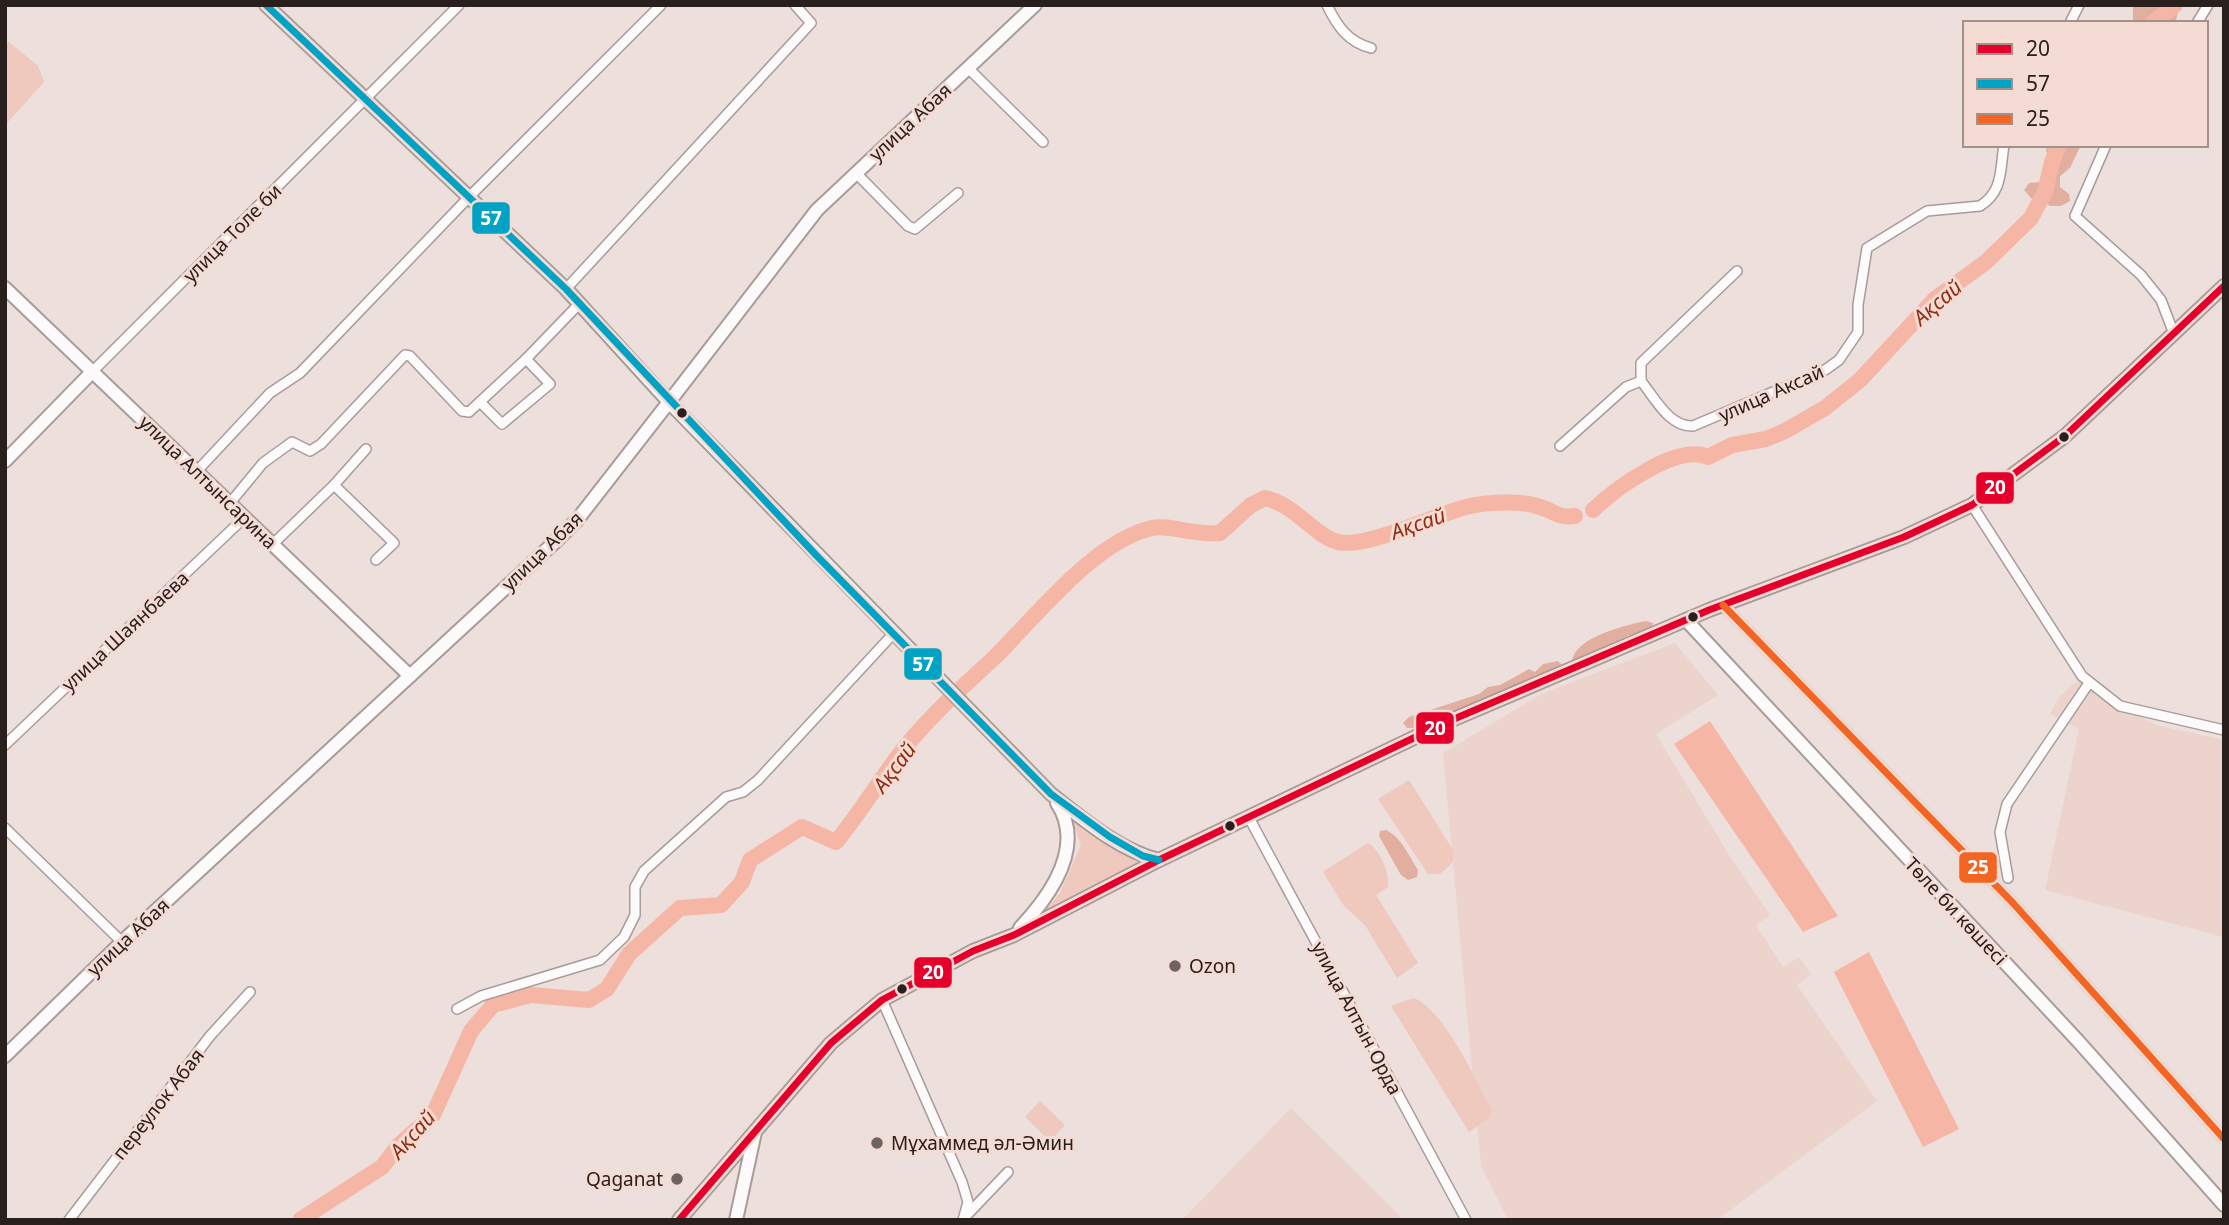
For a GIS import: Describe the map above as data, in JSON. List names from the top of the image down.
{
  "streets": {
    "main road": [
      "улица Абая",
      "улица Толе би",
      "улица Алтынсарина",
      "Төле би көшесі"
    ],
    "street": [
      "улица Аксай",
      "улица Шаянбаева",
      "улица Алтын Орда",
      "переулок Абая"
    ]
  },
  "crossings": [
    ["улица Абая", "улица Алтынсарина"],
    ["улица Толе би", "улица Алтынсарина"],
    ["улица Алтынсарина", "улица Шаянбаева"]
  ],
  "water": ["Ақсай"],
  "places": ["Ozon", "Мұхаммед әл-Әмин", "Qaganat"],
  "lines": ["transit line 57", "transit line 20", "transit line 25"],
  "legend": ["20", "57", "25"]
}
